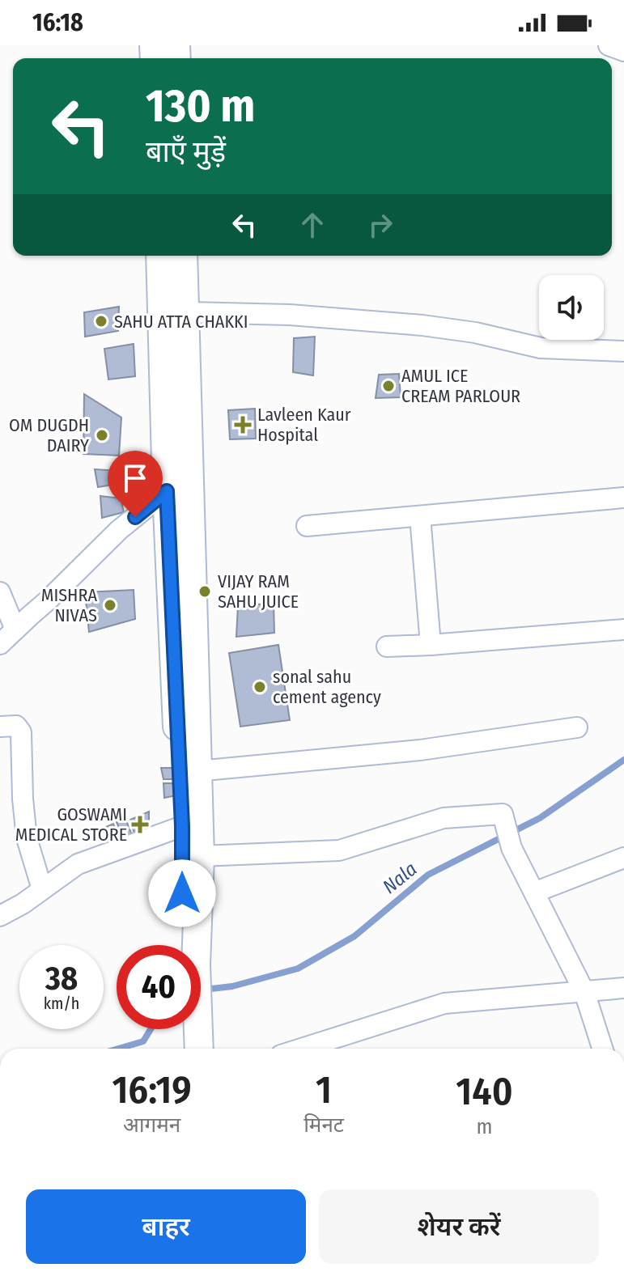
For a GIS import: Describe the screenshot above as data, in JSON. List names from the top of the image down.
{
  "water": ["Nala"],
  "places": {
    "other": [
      "SAHU ATTA CHAKKI",
      "AMUL ICE CREAM PARLOUR",
      "OM DUGDH DAIRY",
      "VIJAY RAM SAHU JUICE",
      "MISHRA NIVAS",
      "sonal sahu cement agency"
    ],
    "health": ["Lavleen Kaur Hospital", "GOSWAMI MEDICAL STORE"]
  },
  "page": {
    "status": "16:18",
    "turn": ["130 m", "बाएँ मुड़ें"],
    "speed": "38 km/h",
    "limit": "40",
    "eta": [
      "16:19",
      "आगमन",
      "1",
      "मिनट",
      "140",
      "m"
    ],
    "buttons": ["बाहर", "शेयर करें"]
  }
}
